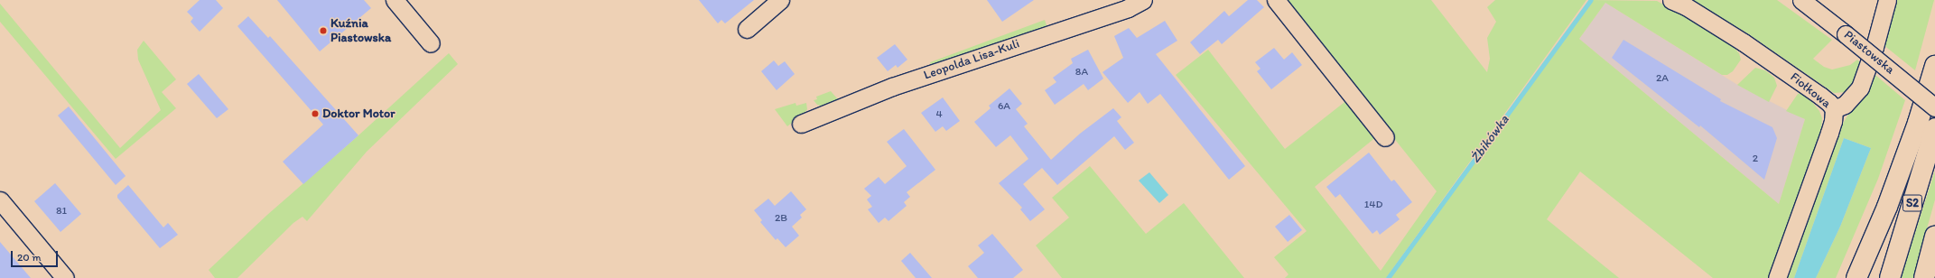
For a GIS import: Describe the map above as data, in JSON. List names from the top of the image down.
{
  "streets": {
    "highway": ["S2"],
    "street": ["Piastowska", "Leopolda Lisa-Kuli", "Fiołkowa"]
  },
  "water": ["Żbikówka"],
  "places": ["Kuźnia Piastowska", "Doktor Motor"],
  "house_numbers": [
    "8A",
    "2A",
    "6A",
    "4",
    "2",
    "14D",
    "81",
    "2B"
  ],
  "scale_bar": "20 m"
}
